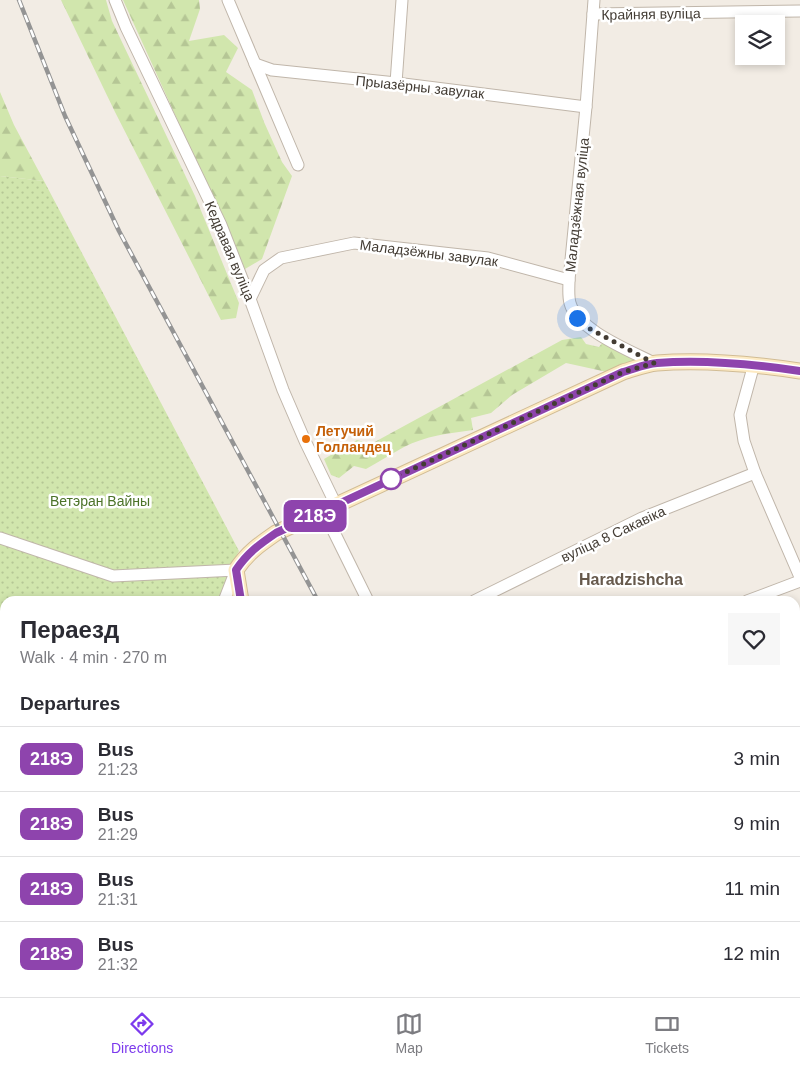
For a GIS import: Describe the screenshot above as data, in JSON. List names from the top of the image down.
{
  "streets": {
    "street": [
      "Крайняя вуліца",
      "Прыазёрны завулак",
      "Маладзёжная вуліца",
      "Кедравая вуліца",
      "Маладзёжны завулак",
      "вуліца 8 Сакавіка"
    ]
  },
  "crossings": [
    ["Крайняя вуліца", "Маладзёжная вуліца"],
    ["Прыазёрны завулак", "Маладзёжная вуліца"],
    ["Маладзёжная вуліца", "Маладзёжны завулак"],
    ["Кедравая вуліца", "Маладзёжны завулак"]
  ],
  "districts": ["Haradzishcha"],
  "parks": ["Ветэран Вайны"],
  "places": ["Летучий Голландец"],
  "lines": ["bus line 218Э"],
  "page": {
    "on_map": "218Э",
    "heading": [
      ["Пераезд", "Walk · 4 min · 270 m"],
      "Departures"
    ],
    "list": [
      {
        "mark": "218Э",
        "name": "Bus",
        "note": "21:23",
        "value": "3 min"
      },
      {
        "mark": "218Э",
        "name": "Bus",
        "note": "21:29",
        "value": "9 min"
      },
      {
        "mark": "218Э",
        "name": "Bus",
        "note": "21:31",
        "value": "11 min"
      },
      {
        "mark": "218Э",
        "name": "Bus",
        "note": "21:32",
        "value": "12 min"
      }
    ],
    "tabs": ["Directions", "Map", "Tickets"]
  }
}
